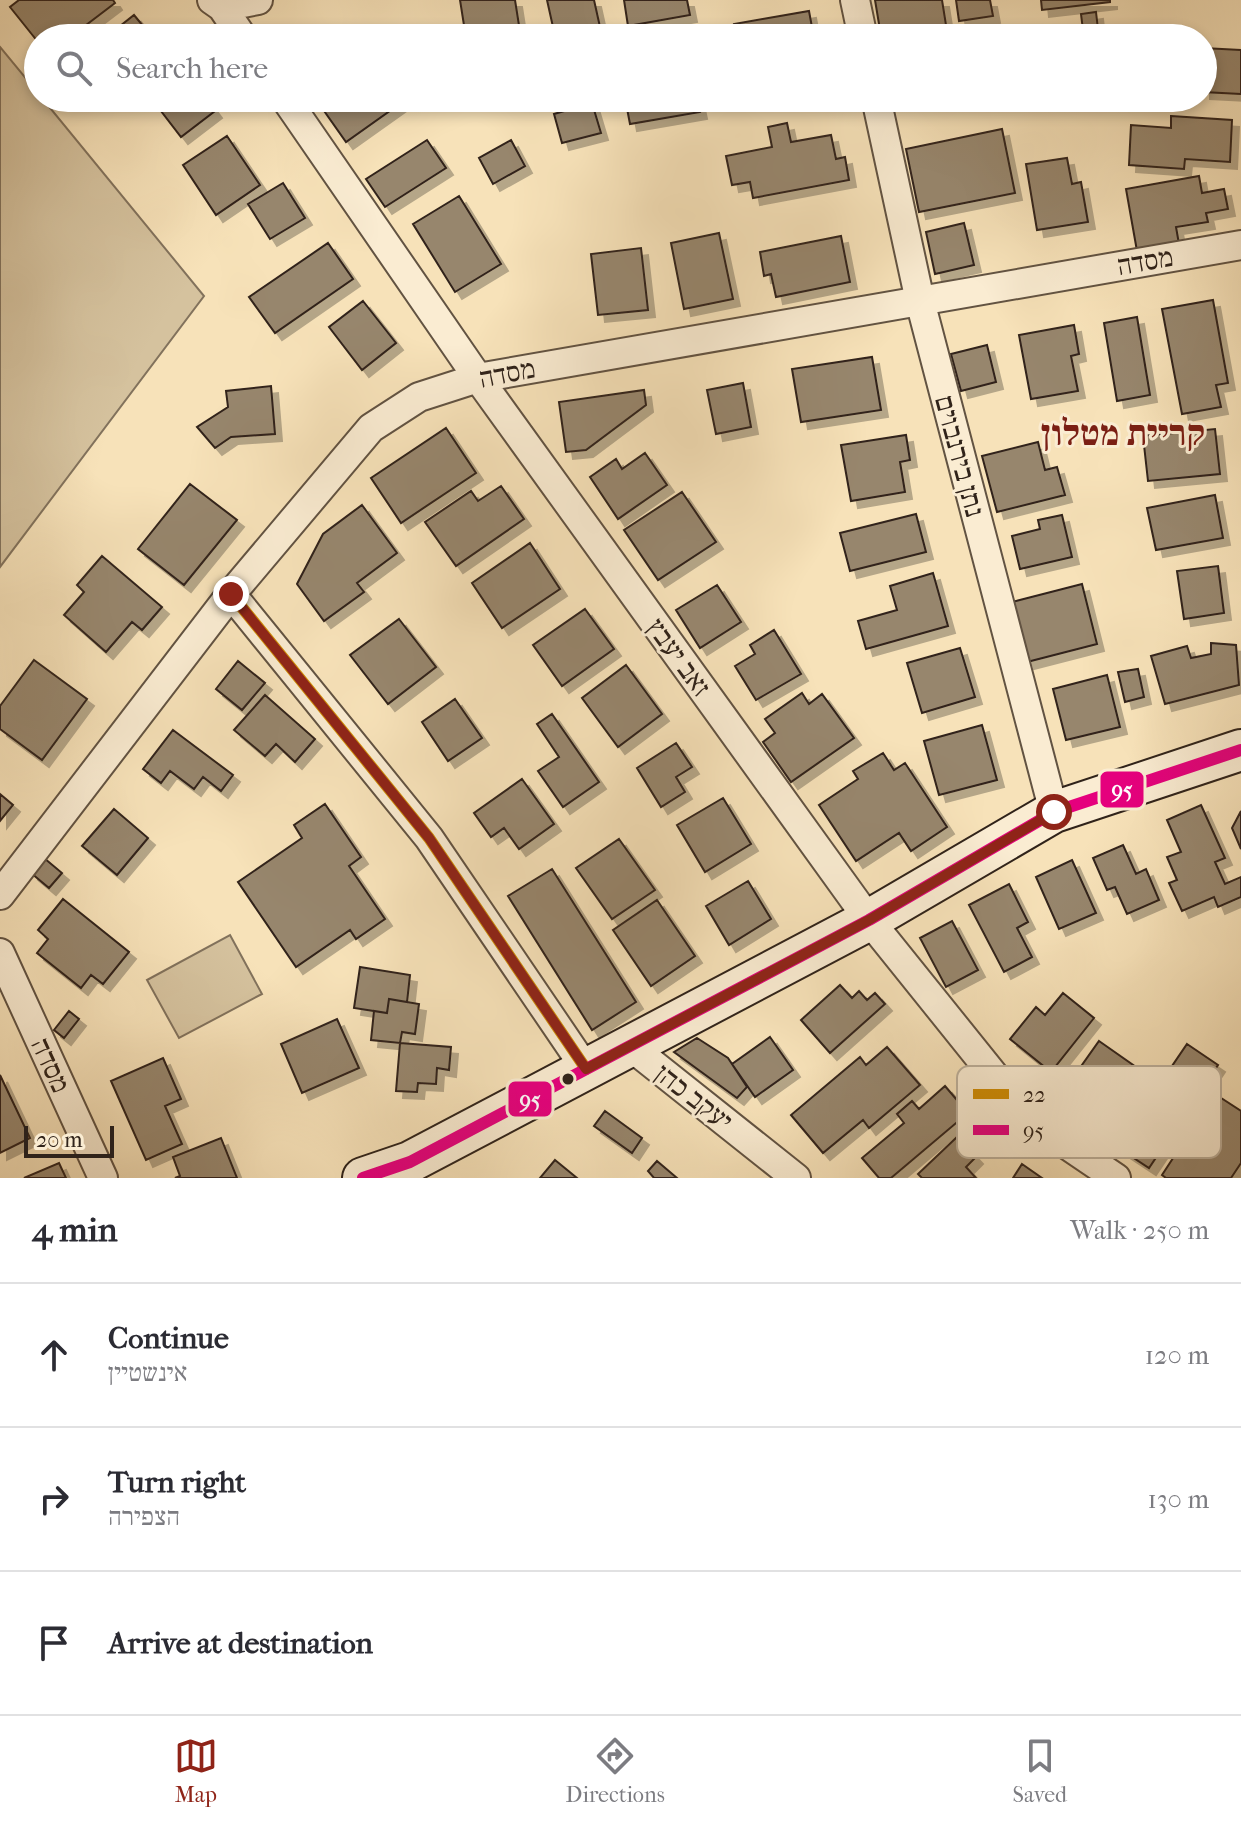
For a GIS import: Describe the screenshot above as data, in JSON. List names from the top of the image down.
{
  "streets": {
    "street": [
      "מסדה",
      "נתן בירנבוים",
      "זאב יעבץ",
      "יעקב כהן"
    ]
  },
  "crossings": [
    ["מסדה", "נתן בירנבוים"],
    ["מסדה", "זאב יעבץ"]
  ],
  "districts": ["קריית מטלון"],
  "lines": ["transit line 22", "transit line 95"],
  "legend": ["22", "95"],
  "scale_bar": "20 m",
  "page": {
    "search": "Search here",
    "scale": "20 m",
    "heading": ["4 min", "Walk · 250 m"],
    "list": [
      ["Continue", "אינשטיין", "120 m"],
      ["Turn right", "הצפירה", "130 m"],
      "Arrive at destination"
    ],
    "nav": ["Map", "Directions", "Saved"]
  }
}
